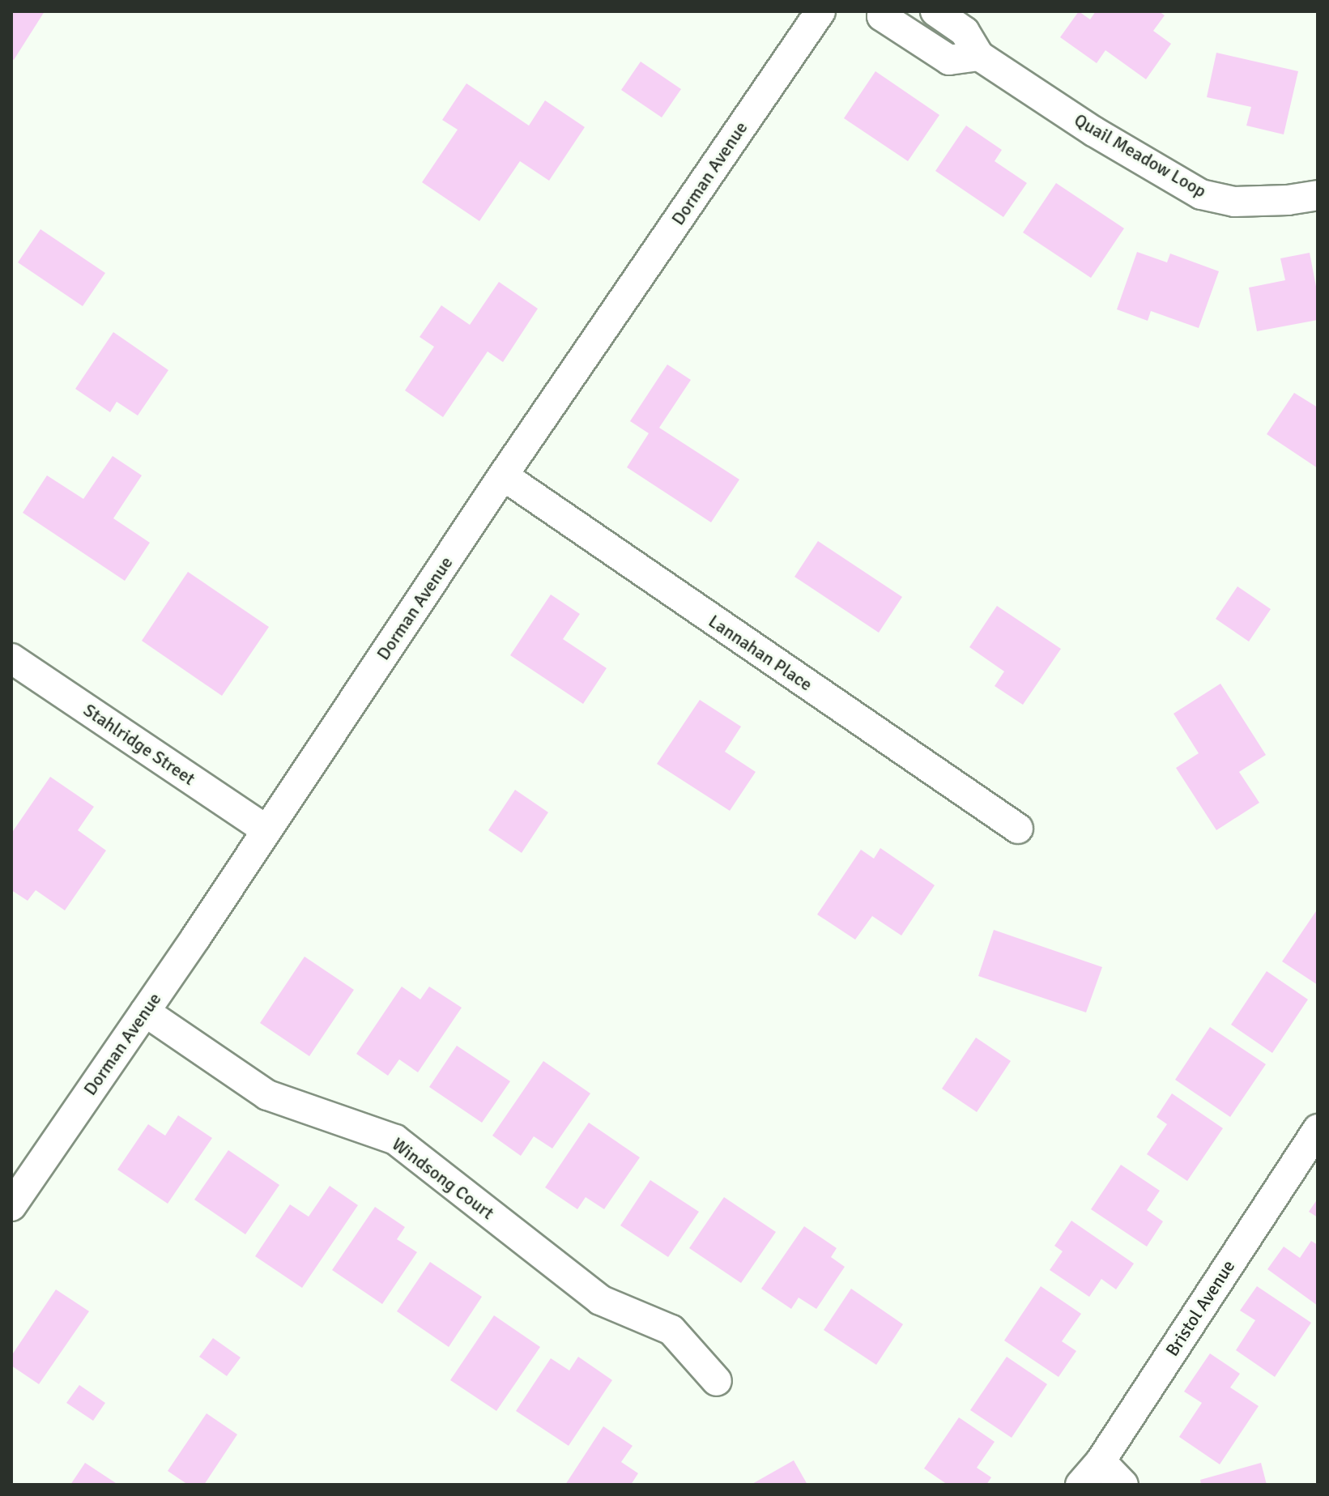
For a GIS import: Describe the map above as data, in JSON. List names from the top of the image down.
{
  "streets": {
    "street": [
      "Quail Meadow Loop",
      "Dorman Avenue",
      "Lannahan Place",
      "Stahlridge Street",
      "Windsong Court",
      "Bristol Avenue"
    ]
  },
  "crossings": [
    ["Dorman Avenue", "Lannahan Place"],
    ["Dorman Avenue", "Stahlridge Street"],
    ["Dorman Avenue", "Windsong Court"]
  ]
}
